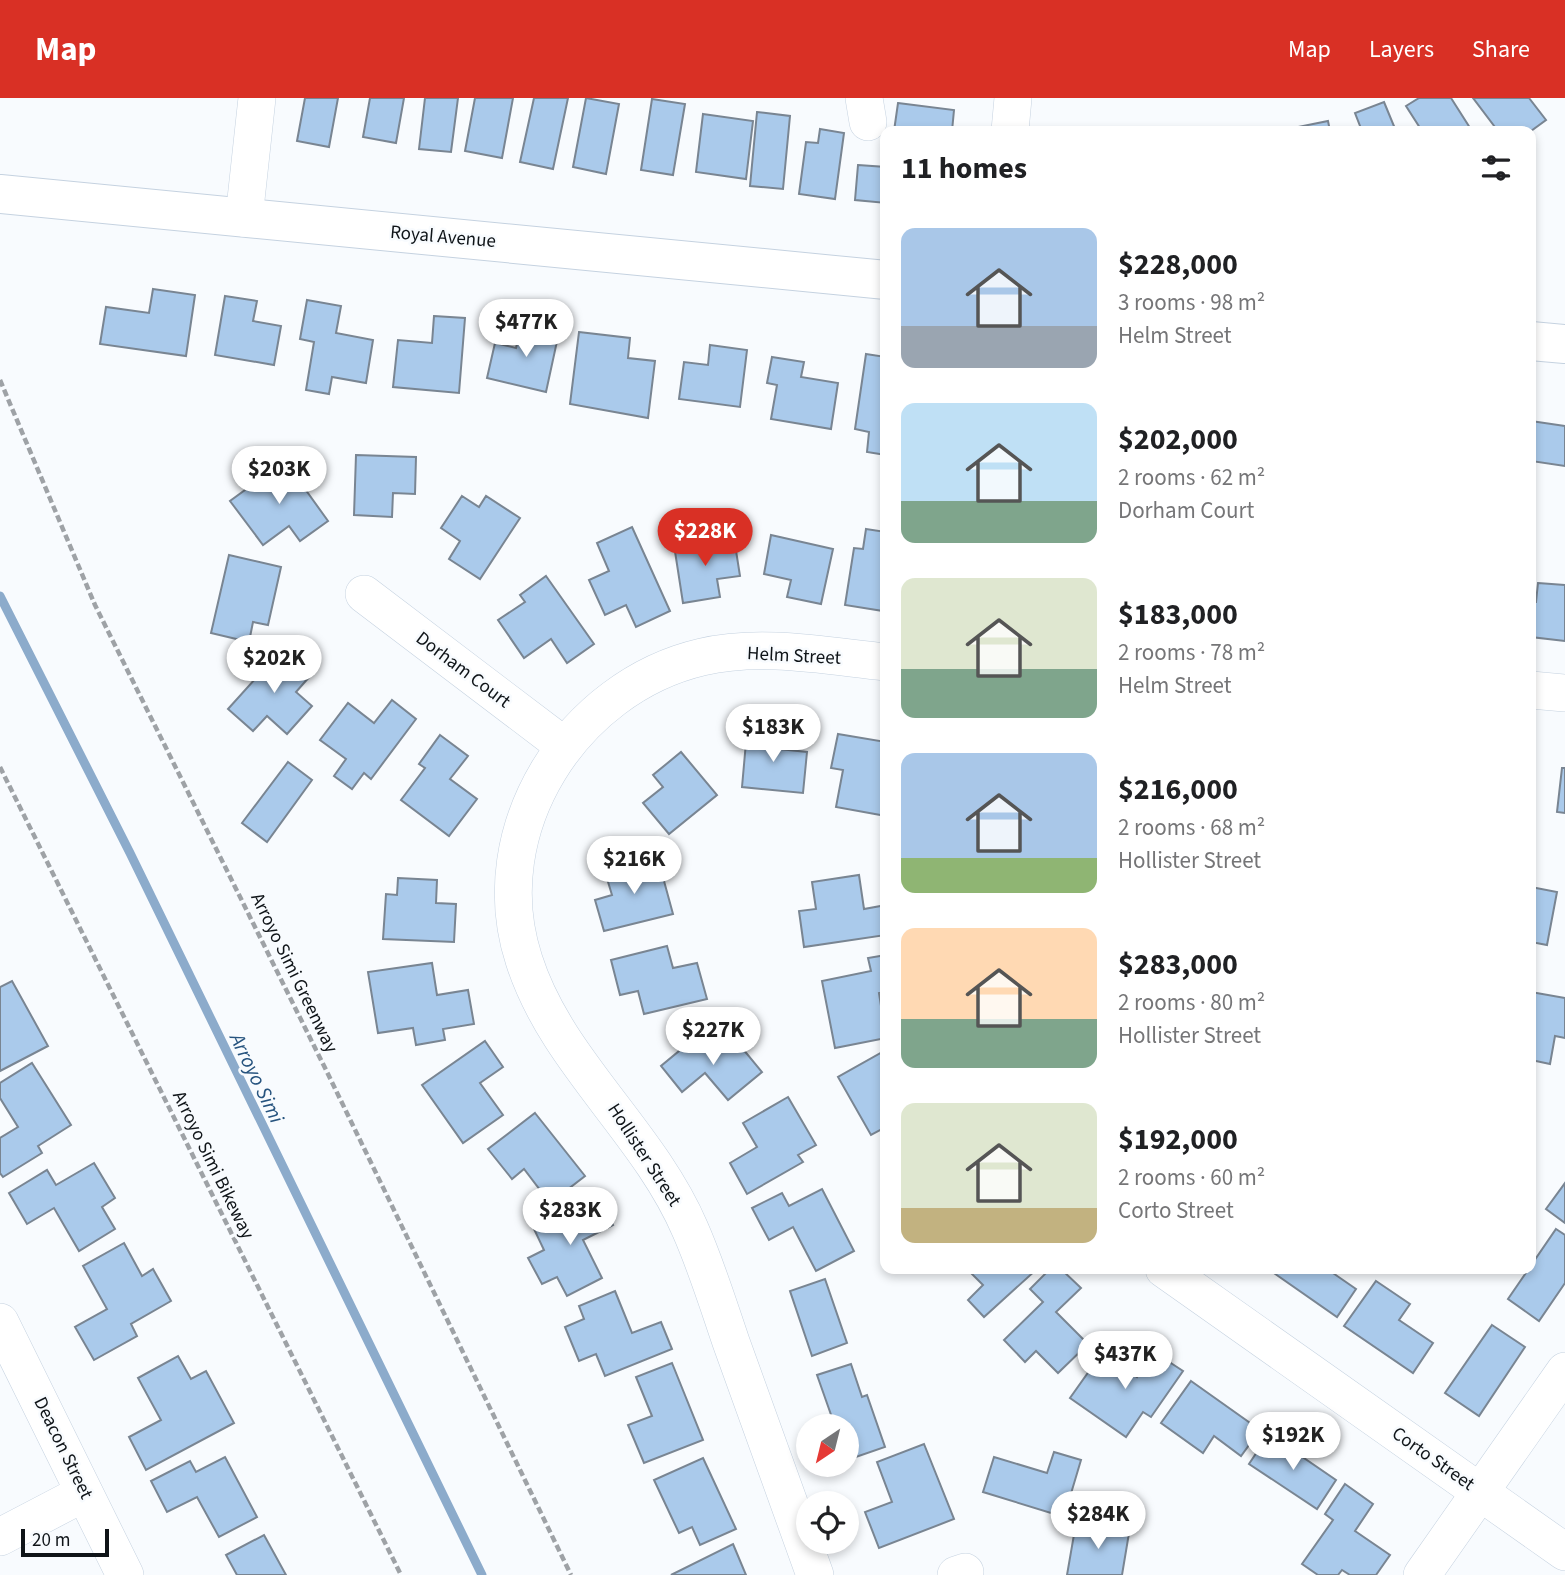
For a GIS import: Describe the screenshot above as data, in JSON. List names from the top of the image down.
{
  "streets": {
    "main road": ["Royal Avenue"],
    "street": [
      "Helm Street",
      "Dorham Court",
      "Hollister Street",
      "Deacon Street",
      "Corto Street"
    ],
    "path": ["Arroyo Simi Greenway", "Arroyo Simi Bikeway"]
  },
  "crossings": [
    ["Helm Street", "Dorham Court"],
    ["Helm Street", "Hollister Street"],
    ["Dorham Court", "Hollister Street"]
  ],
  "water": ["Arroyo Simi"],
  "scale_bar": "20 m",
  "north": "bottom left",
  "page": {
    "header": "Map",
    "nav": ["Map", "Layers", "Share"],
    "heading": "11 homes",
    "list": [
      {
        "name": "$228,000",
        "note": "3 rooms · 98 m² · Helm Street"
      },
      {
        "name": "$202,000",
        "note": "2 rooms · 62 m² · Dorham Court"
      },
      {
        "name": "$183,000",
        "note": "2 rooms · 78 m² · Helm Street"
      },
      {
        "name": "$216,000",
        "note": "2 rooms · 68 m² · Hollister Street"
      },
      {
        "name": "$283,000",
        "note": "2 rooms · 80 m² · Hollister Street"
      },
      {
        "name": "$192,000",
        "note": "2 rooms · 60 m² · Corto Street"
      }
    ],
    "price": [
      "$477K",
      "$203K",
      "$228K",
      "$202K",
      "$183K",
      "$216K",
      "$227K",
      "$283K",
      "$437K",
      "$192K",
      "$284K"
    ],
    "scale": "20 m"
  }
}
